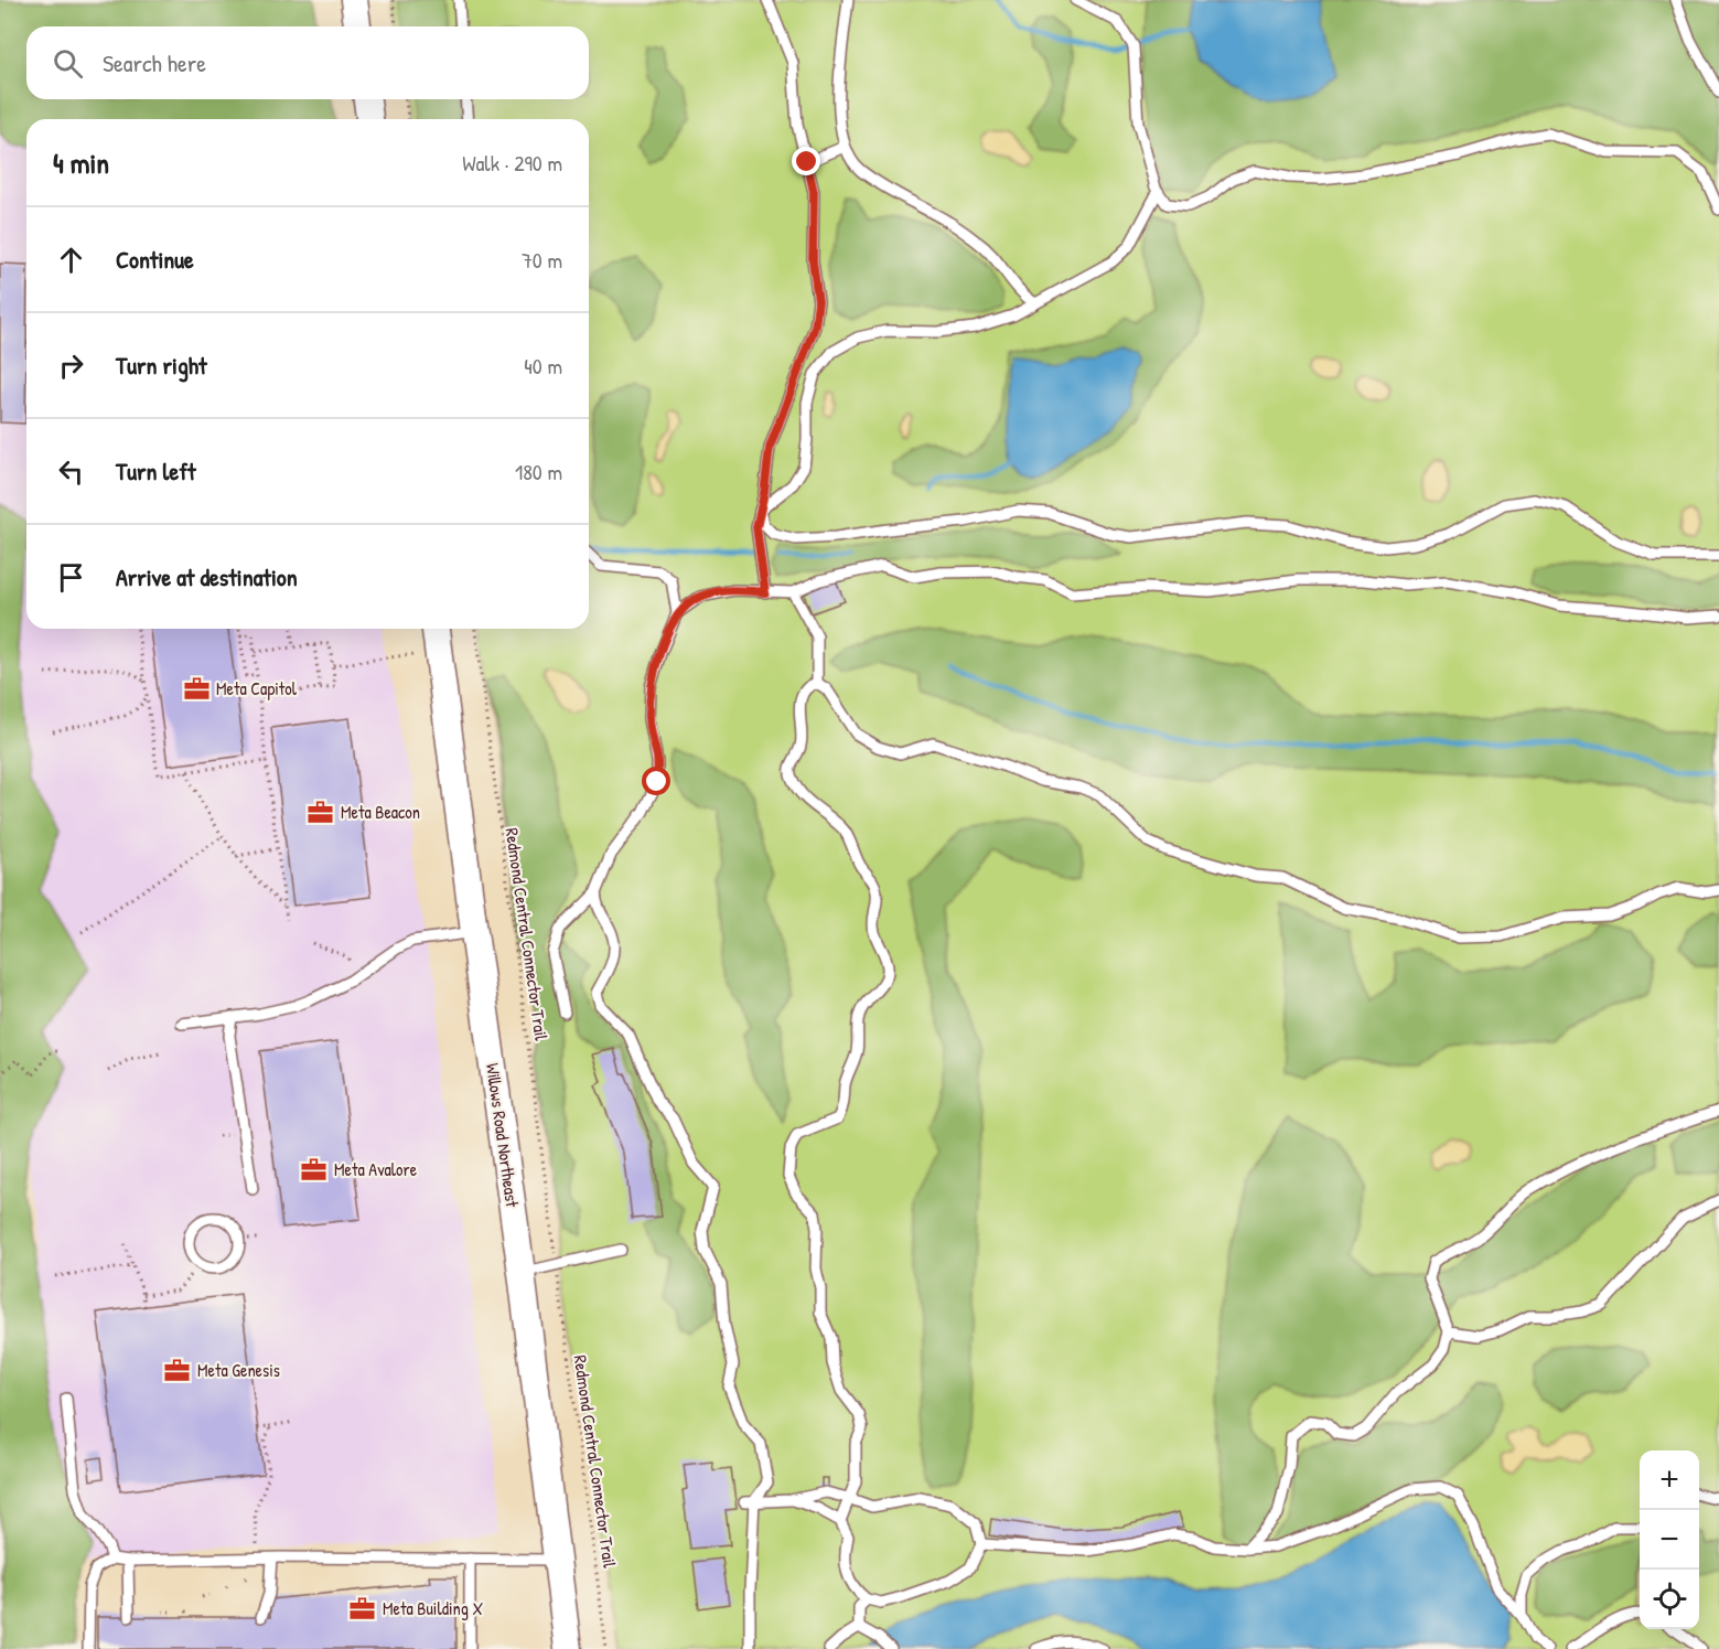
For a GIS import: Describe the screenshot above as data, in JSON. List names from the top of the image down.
{
  "streets": {
    "main road": ["Willows Road Northeast"],
    "path": ["Redmond Central Connector Trail"]
  },
  "places": {
    "office": [
      "Meta Capitol",
      "Meta Beacon",
      "Meta Avalore",
      "Meta Genesis",
      "Meta Building X"
    ]
  },
  "page": {
    "search": "Search here",
    "heading": ["4 min", "Walk · 290 m"],
    "list": [
      ["Continue", "70 m"],
      ["Turn right", "40 m"],
      ["Turn left", "180 m"],
      "Arrive at destination"
    ],
    "map_buttons": ["+", "−"]
  }
}
